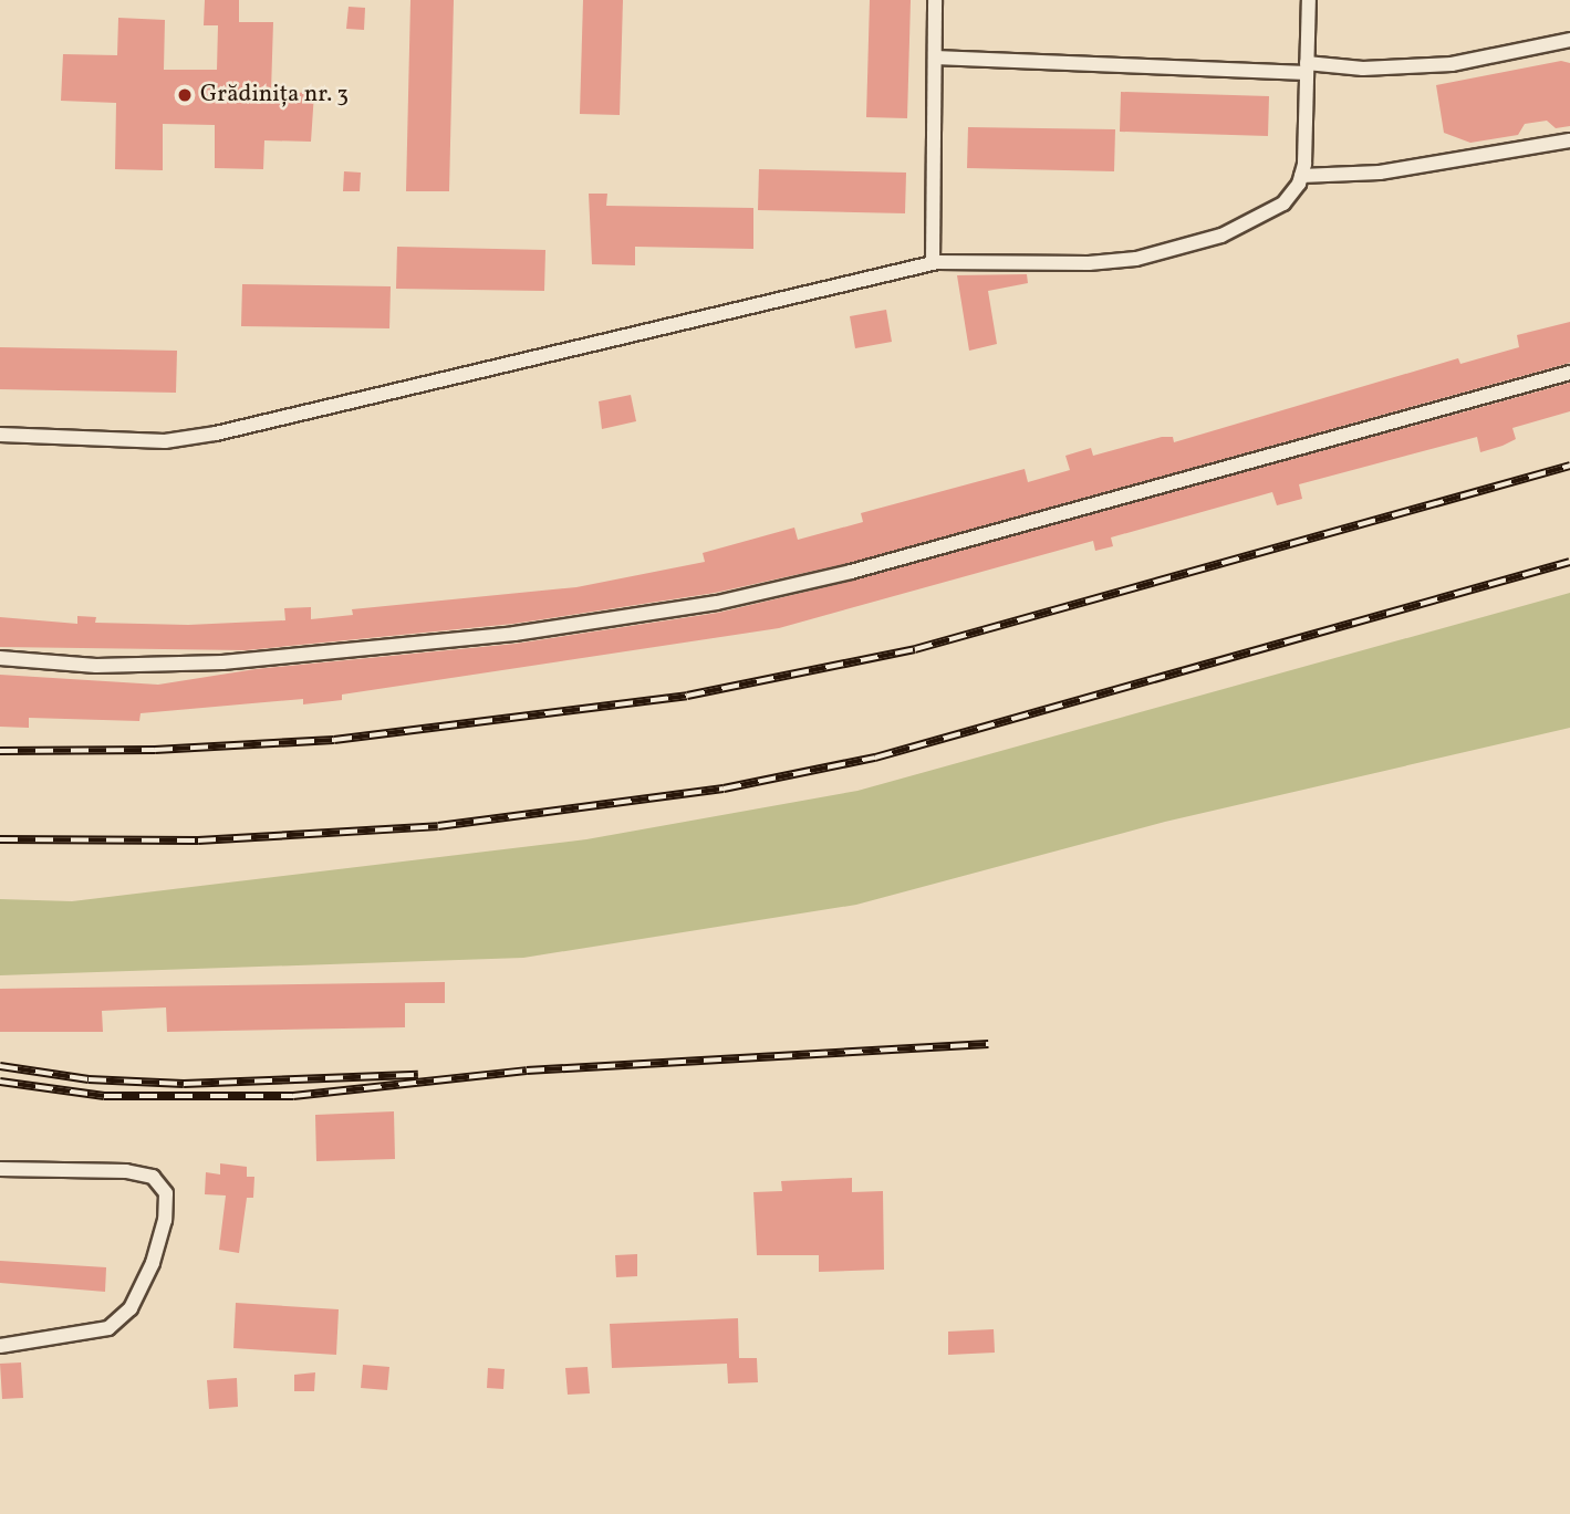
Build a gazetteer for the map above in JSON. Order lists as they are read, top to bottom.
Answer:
{
  "places": ["Grădinița nr. 3"]
}
